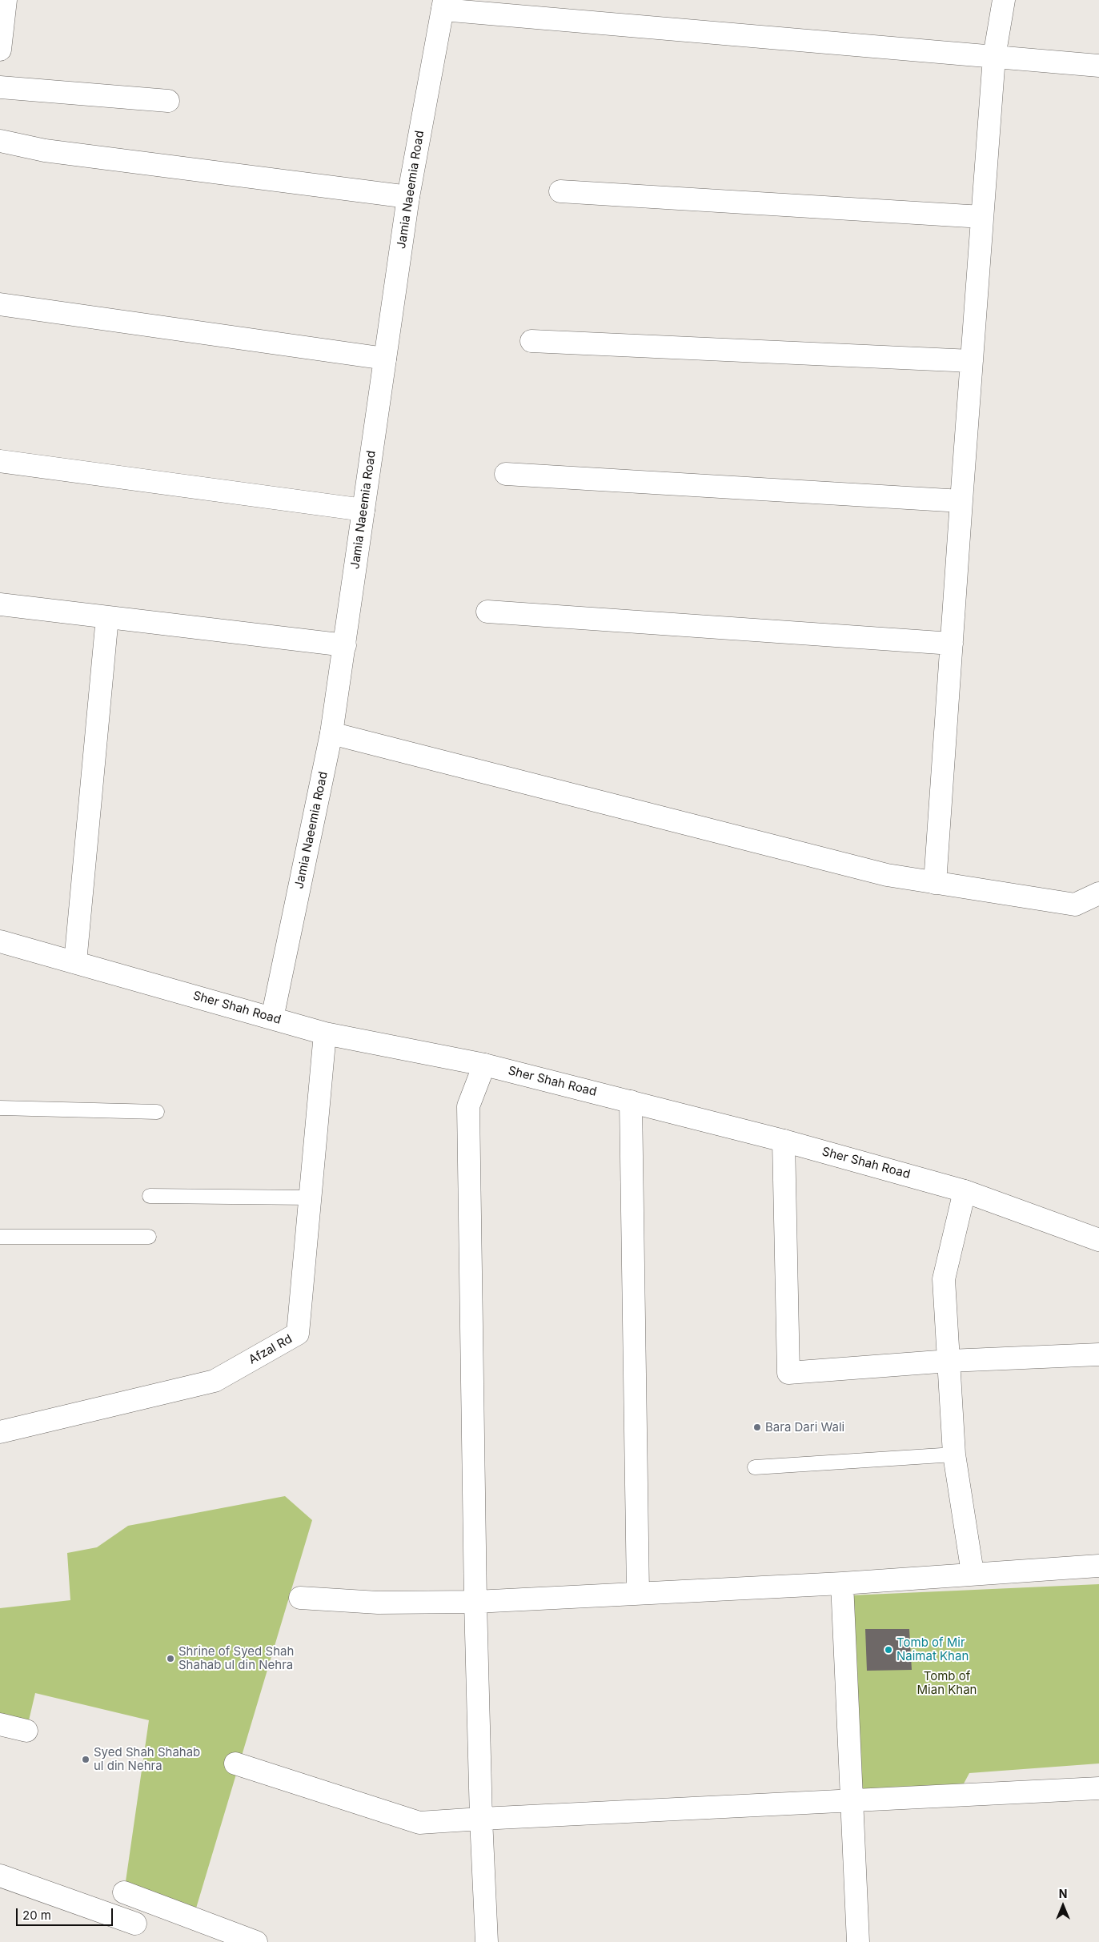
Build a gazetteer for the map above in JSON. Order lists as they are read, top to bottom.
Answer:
{
  "streets": {
    "street": ["Jamia Naeemia Road", "Sher Shah Road", "Afzal Rd"]
  },
  "crossings": [
    ["Jamia Naeemia Road", "Sher Shah Road"],
    ["Sher Shah Road", "Afzal Rd"]
  ],
  "parks": ["Tomb of Mian Khan"],
  "places": [
    "Bara Dari Wali",
    "Tomb of Mir Naimat Khan",
    "Shrine of Syed Shah Shahab ul din Nehra",
    "Syed Shah Shahab ul din Nehra"
  ],
  "scale_bar": "20 m",
  "north": "top"
}
